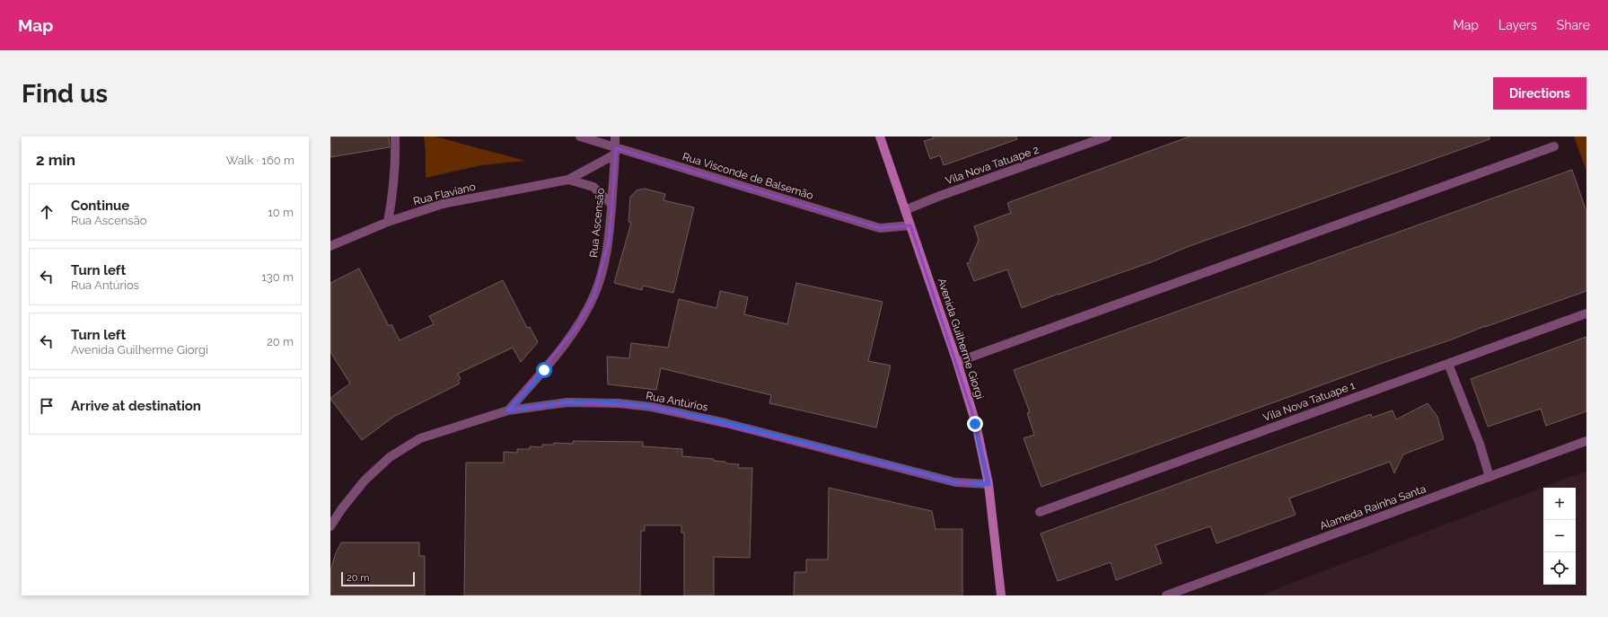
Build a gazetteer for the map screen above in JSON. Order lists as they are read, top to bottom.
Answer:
{
  "streets": {
    "street": [
      "Vila Nova Tatuape 2",
      "Rua Visconde de Balsemão",
      "Rua Flaviano",
      "Rua Ascensão",
      "Avenida Guilherme Giorgi",
      "Rua Antúrios",
      "Vila Nova Tatuape 1",
      "Alameda Rainha Santa"
    ]
  },
  "crossings": [
    ["Vila Nova Tatuape 2", "Avenida Guilherme Giorgi"],
    ["Rua Visconde de Balsemão", "Rua Flaviano"],
    ["Rua Visconde de Balsemão", "Rua Ascensão"],
    ["Rua Visconde de Balsemão", "Avenida Guilherme Giorgi"],
    ["Rua Flaviano", "Rua Ascensão"],
    ["Rua Ascensão", "Rua Antúrios"],
    ["Avenida Guilherme Giorgi", "Rua Antúrios"]
  ],
  "scale_bar": "20 m",
  "page": {
    "header": "Map",
    "nav": ["Map", "Layers", "Share"],
    "buttons": "Directions",
    "title": "Find us",
    "heading": ["2 min", "Walk · 160 m"],
    "list": [
      ["Continue", "Rua Ascensão", "10 m"],
      ["Turn left", "Rua Antúrios", "130 m"],
      ["Turn left", "Avenida Guilherme Giorgi", "20 m"],
      "Arrive at destination"
    ],
    "map_buttons": ["+", "−"],
    "scale": "20 m"
  }
}
